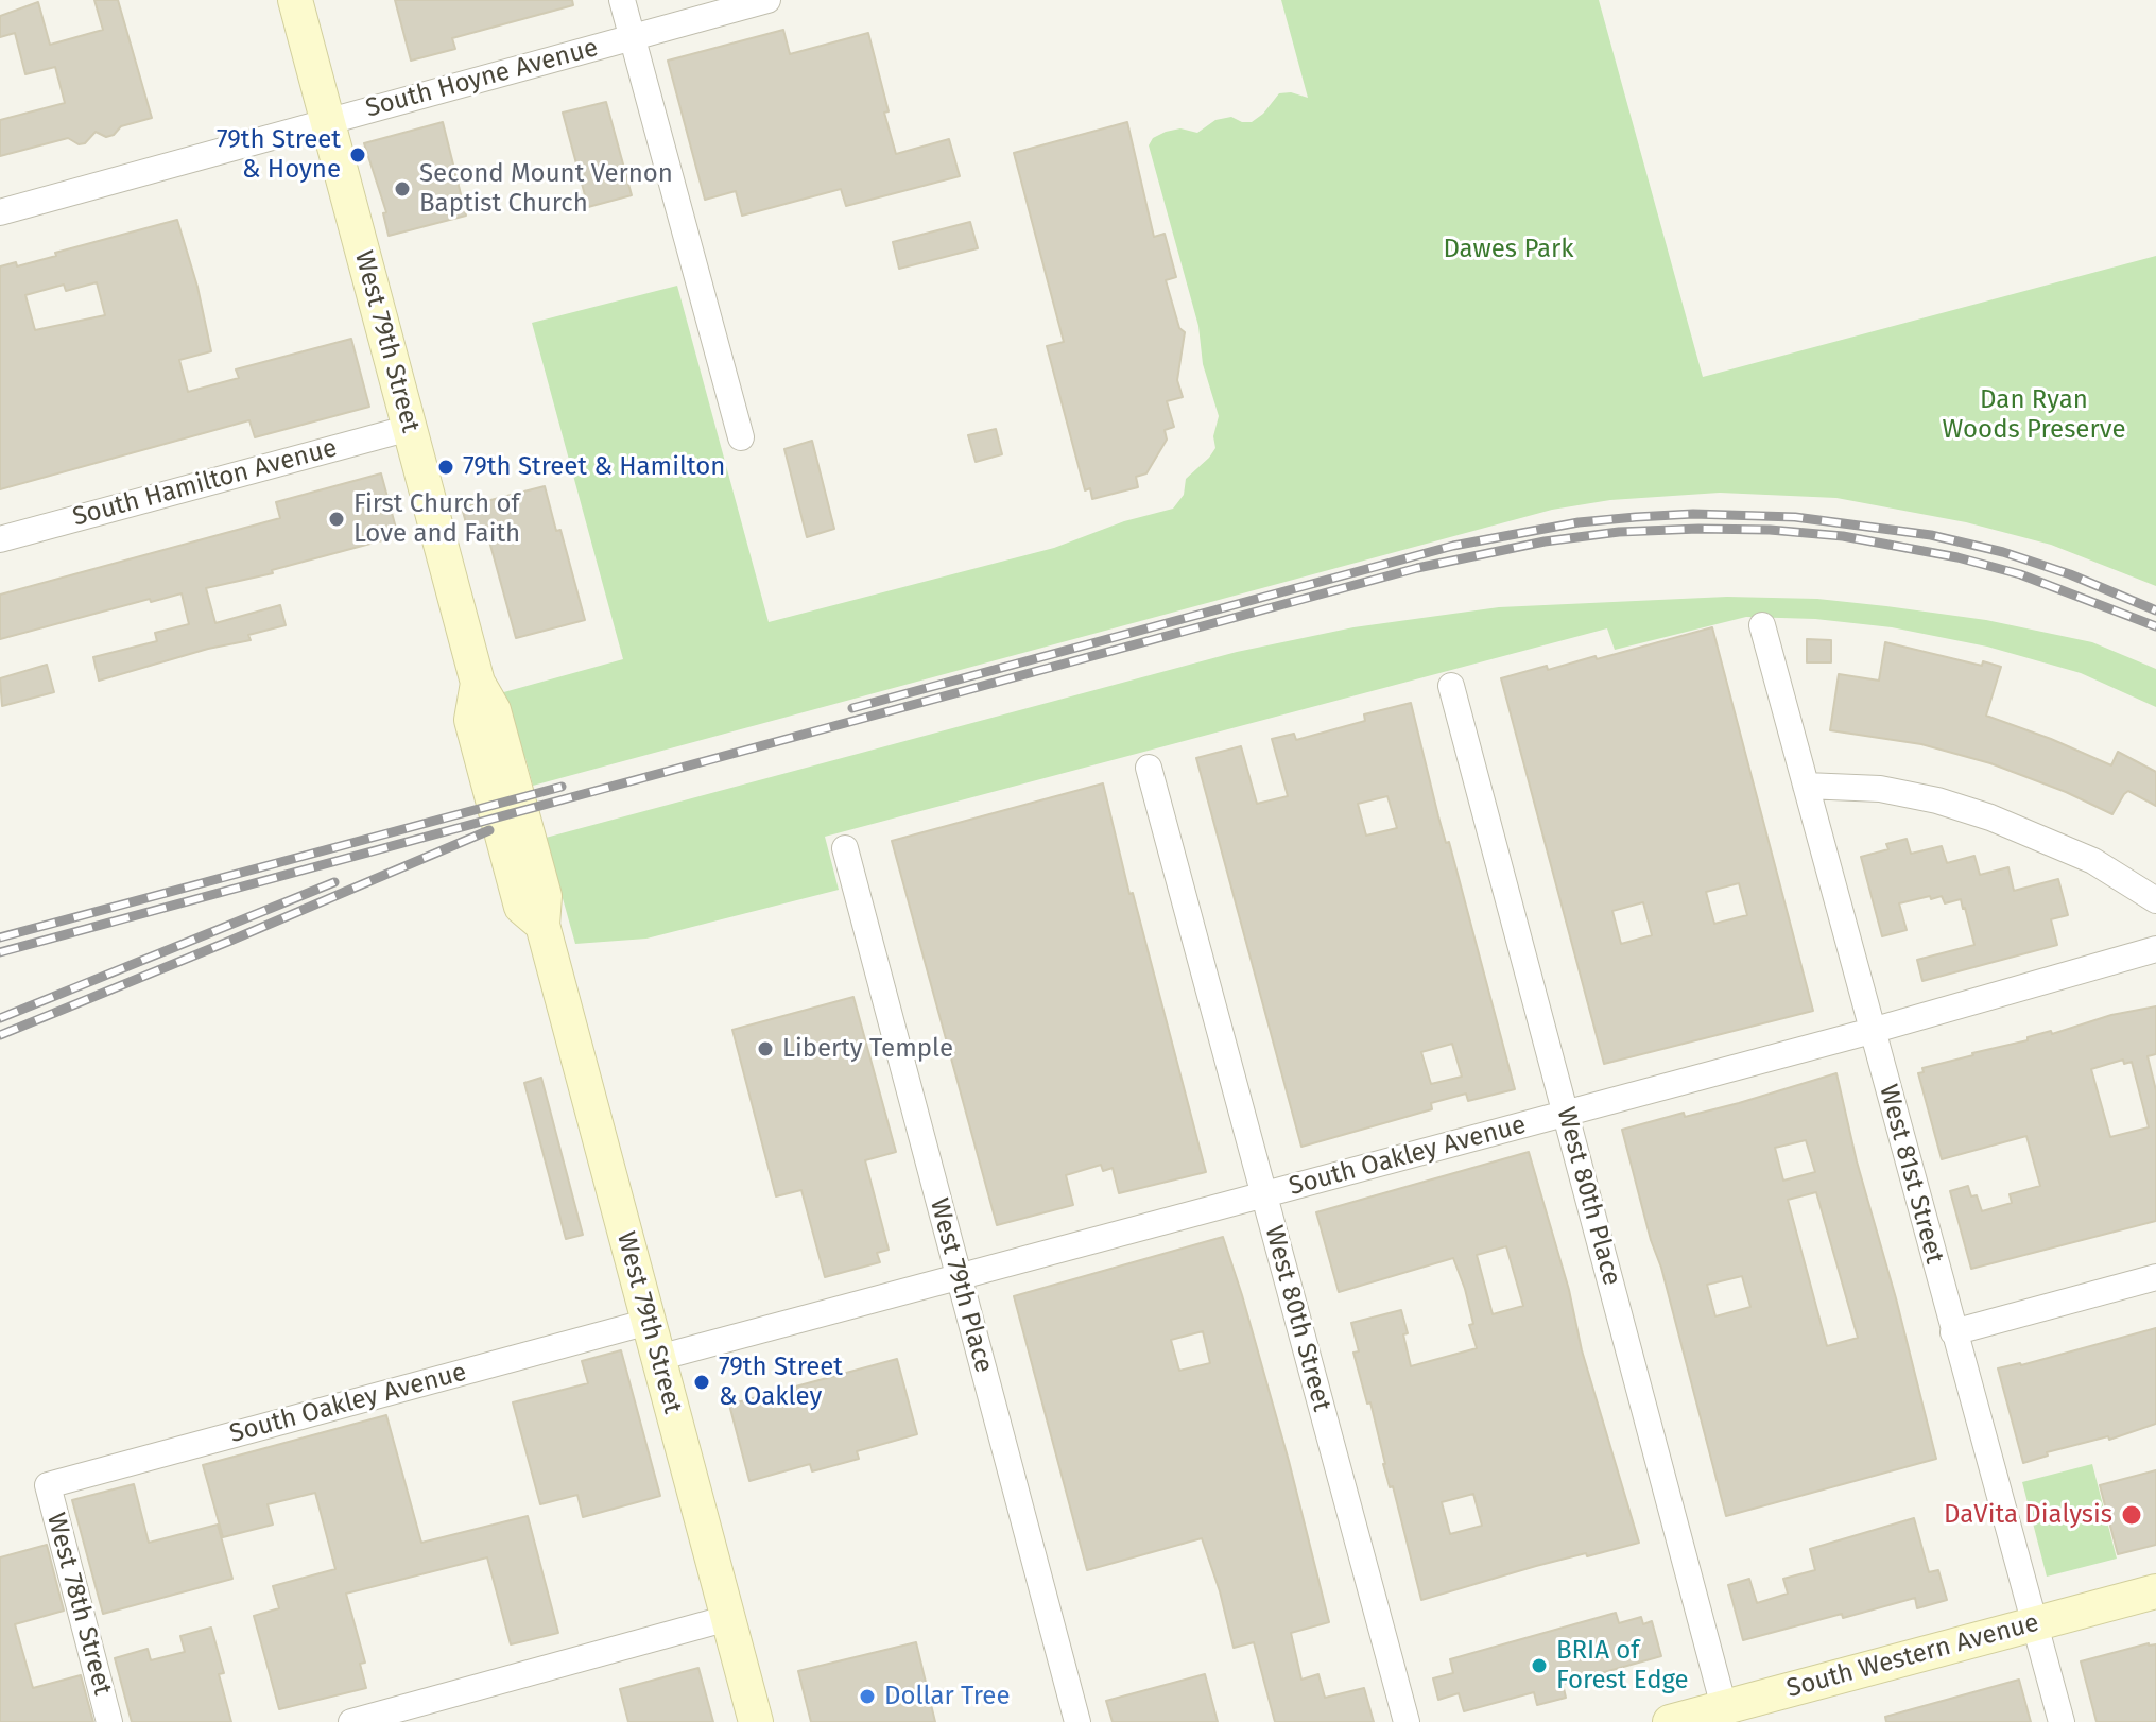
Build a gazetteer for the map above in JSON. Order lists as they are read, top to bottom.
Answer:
{
  "streets": {
    "main road": ["West 79th Street", "South Western Avenue"],
    "street": [
      "South Hoyne Avenue",
      "South Hamilton Avenue",
      "South Oakley Avenue",
      "West 81st Street",
      "West 80th Place",
      "West 79th Place",
      "West 80th Street",
      "West 78th Street"
    ]
  },
  "crossings": [
    ["South Hoyne Avenue", "West 79th Street"],
    ["West 79th Street", "South Hamilton Avenue"],
    ["West 79th Street", "South Oakley Avenue"],
    ["South Oakley Avenue", "West 81st Street"],
    ["South Oakley Avenue", "West 80th Place"],
    ["South Oakley Avenue", "West 79th Place"],
    ["South Oakley Avenue", "West 80th Street"],
    ["South Oakley Avenue", "West 78th Street"],
    ["West 81st Street", "South Western Avenue"],
    ["West 80th Place", "South Western Avenue"]
  ],
  "parks": ["Dawes Park", "Dan Ryan Woods Preserve"],
  "places": [
    "79th Street & Hoyne",
    "Second Mount Vernon Baptist Church",
    "79th Street & Hamilton",
    "First Church of Love and Faith",
    "Liberty Temple",
    "79th Street & Oakley",
    "DaVita Dialysis",
    "BRIA of Forest Edge",
    "Dollar Tree"
  ]
}
